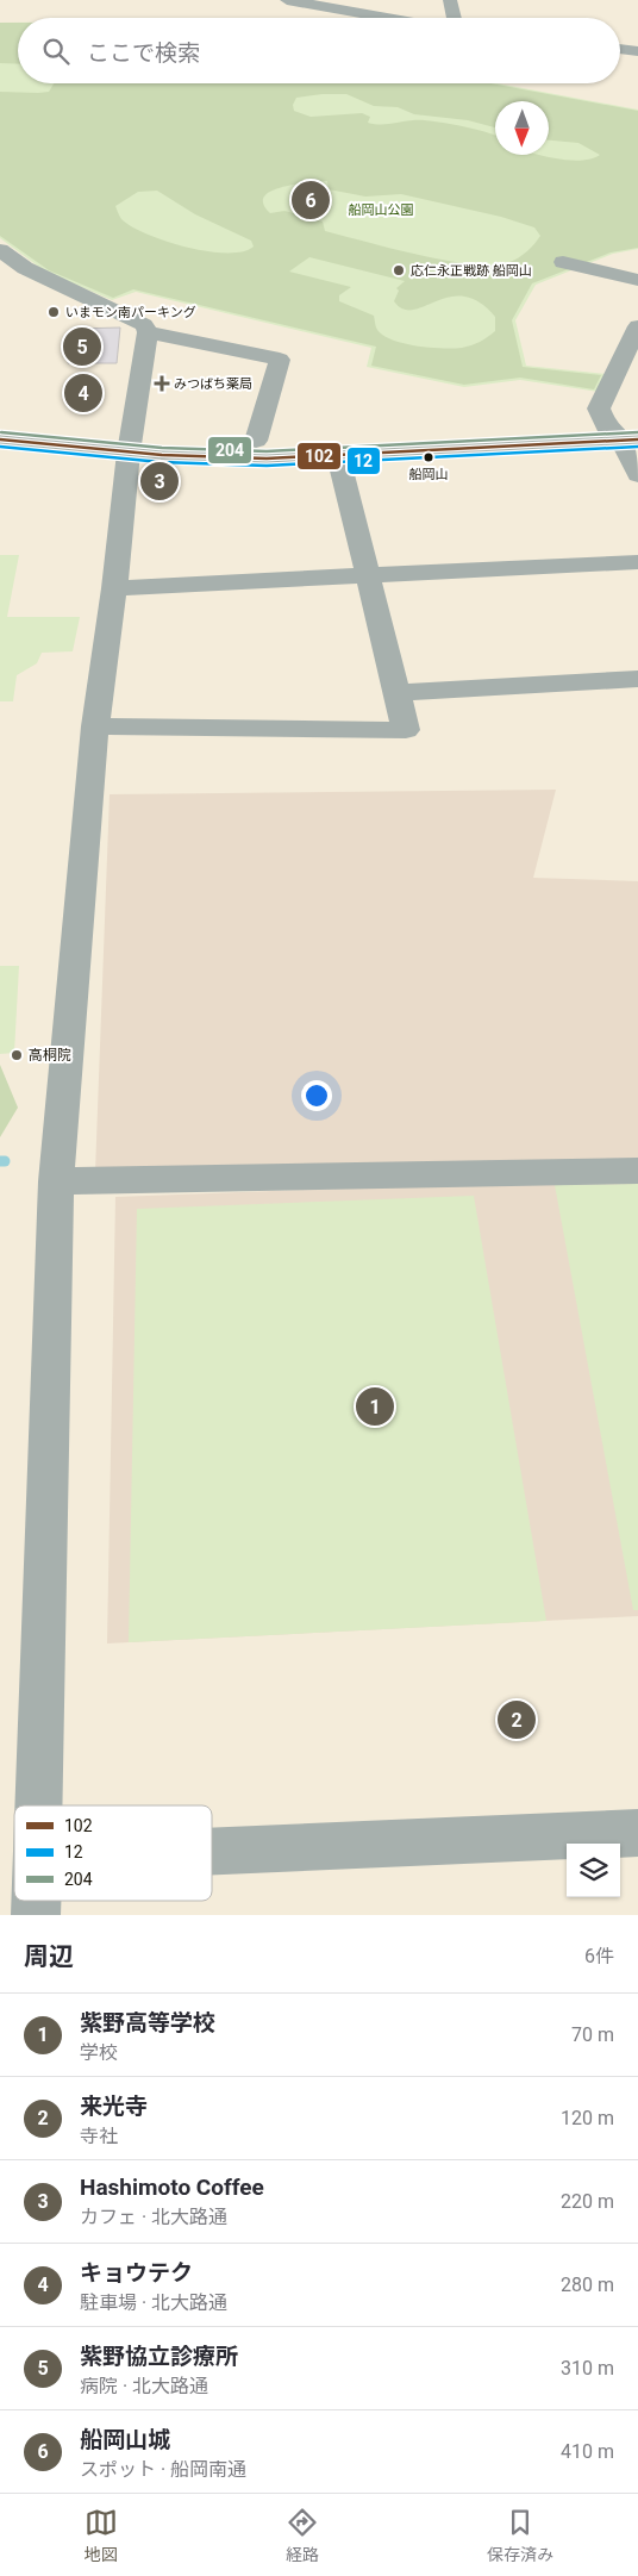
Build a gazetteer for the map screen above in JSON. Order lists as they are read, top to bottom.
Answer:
{
  "parks": ["船岡山公園"],
  "places": {
    "other": [
      "応仁永正戦跡 船岡山",
      "いまモン南パーキング",
      "船岡山",
      "高桐院"
    ],
    "health": ["みつばち薬局"]
  },
  "lines": ["transit line 204", "transit line 102", "transit line 12"],
  "legend": ["102", "12", "204"],
  "north": "bottom",
  "page": {
    "search": "ここで検索",
    "pins": [
      "6",
      "5",
      "4",
      "3",
      "1",
      "2"
    ],
    "heading": ["周辺", "6件"],
    "list": [
      {
        "mark": "1",
        "name": "紫野高等学校",
        "note": "学校",
        "value": "70 m"
      },
      {
        "mark": "2",
        "name": "来光寺",
        "note": "寺社",
        "value": "120 m"
      },
      {
        "mark": "3",
        "name": "Hashimoto Coffee",
        "note": "カフェ · 北大路通",
        "value": "220 m"
      },
      {
        "mark": "4",
        "name": "キョウテク",
        "note": "駐車場 · 北大路通",
        "value": "280 m"
      },
      {
        "mark": "5",
        "name": "紫野協立診療所",
        "note": "病院 · 北大路通",
        "value": "310 m"
      },
      {
        "mark": "6",
        "name": "船岡山城",
        "note": "スポット · 船岡南通",
        "value": "410 m"
      }
    ],
    "nav": ["地図", "経路", "保存済み"]
  }
}
